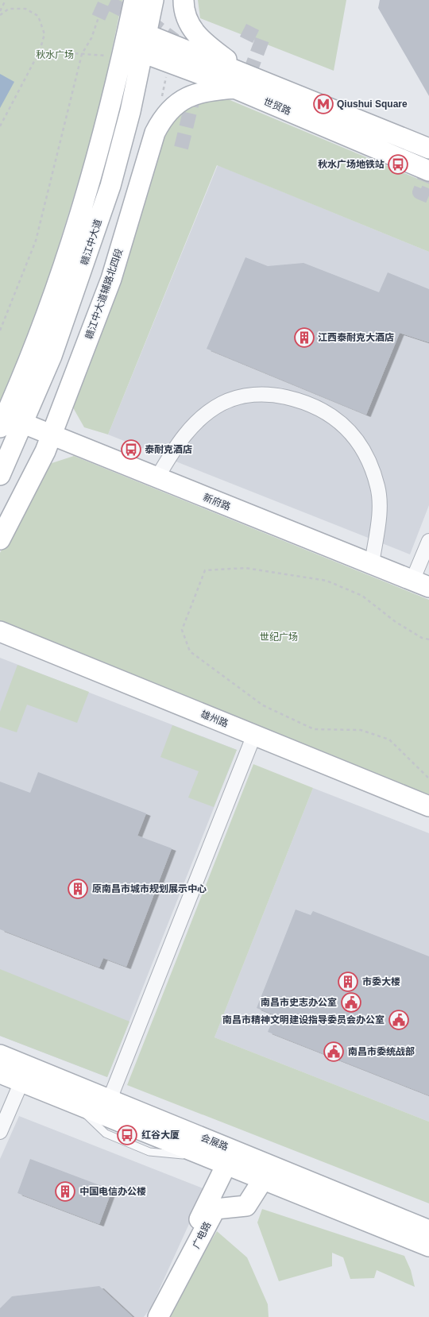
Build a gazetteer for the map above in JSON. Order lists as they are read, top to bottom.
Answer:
{
  "streets": {
    "main road": [
      "世贸路",
      "赣江中大道",
      "赣江中大道辅路北四段",
      "新府路",
      "雄州路",
      "会展路",
      "广电路"
    ]
  },
  "crossings": [
    ["世贸路", "赣江中大道"],
    ["世贸路", "赣江中大道辅路北四段"],
    ["赣江中大道", "新府路"],
    ["赣江中大道辅路北四段", "新府路"],
    ["会展路", "广电路"]
  ],
  "parks": ["秋水广场", "世纪广场"],
  "places": {
    "metro station": ["Qiushui Square"],
    "bus stop": ["秋水广场地铁站", "泰耐克酒店", "红谷大厦"],
    "building": [
      "江西泰耐克大酒店",
      "原南昌市城市规划展示中心",
      "市委大楼",
      "中国电信办公楼"
    ],
    "public building": ["南昌市史志办公室", "南昌市精神文明建设指导委员会办公室", "南昌市委统战部"]
  }
}
